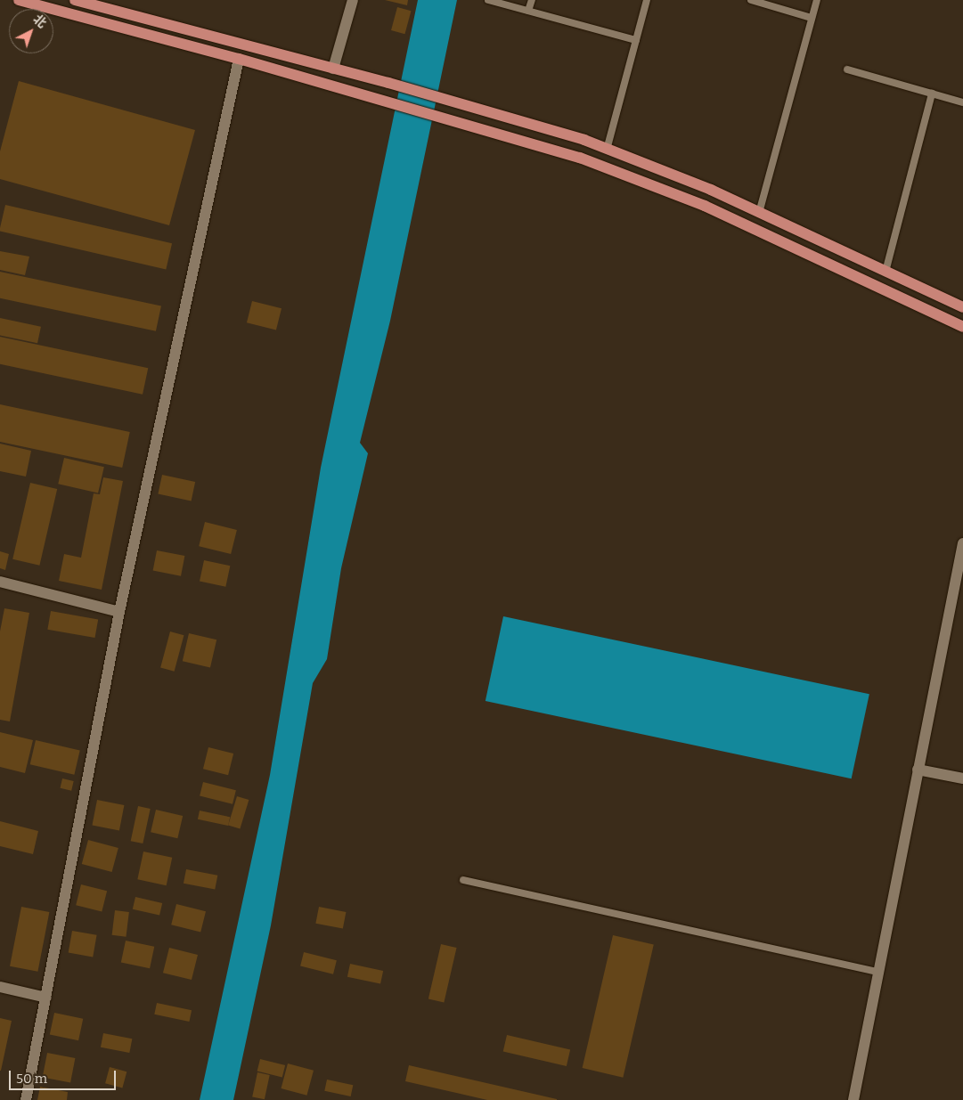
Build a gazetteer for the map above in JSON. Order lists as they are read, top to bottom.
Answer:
{
  "scale_bar": "50 m",
  "north": "top right"
}
